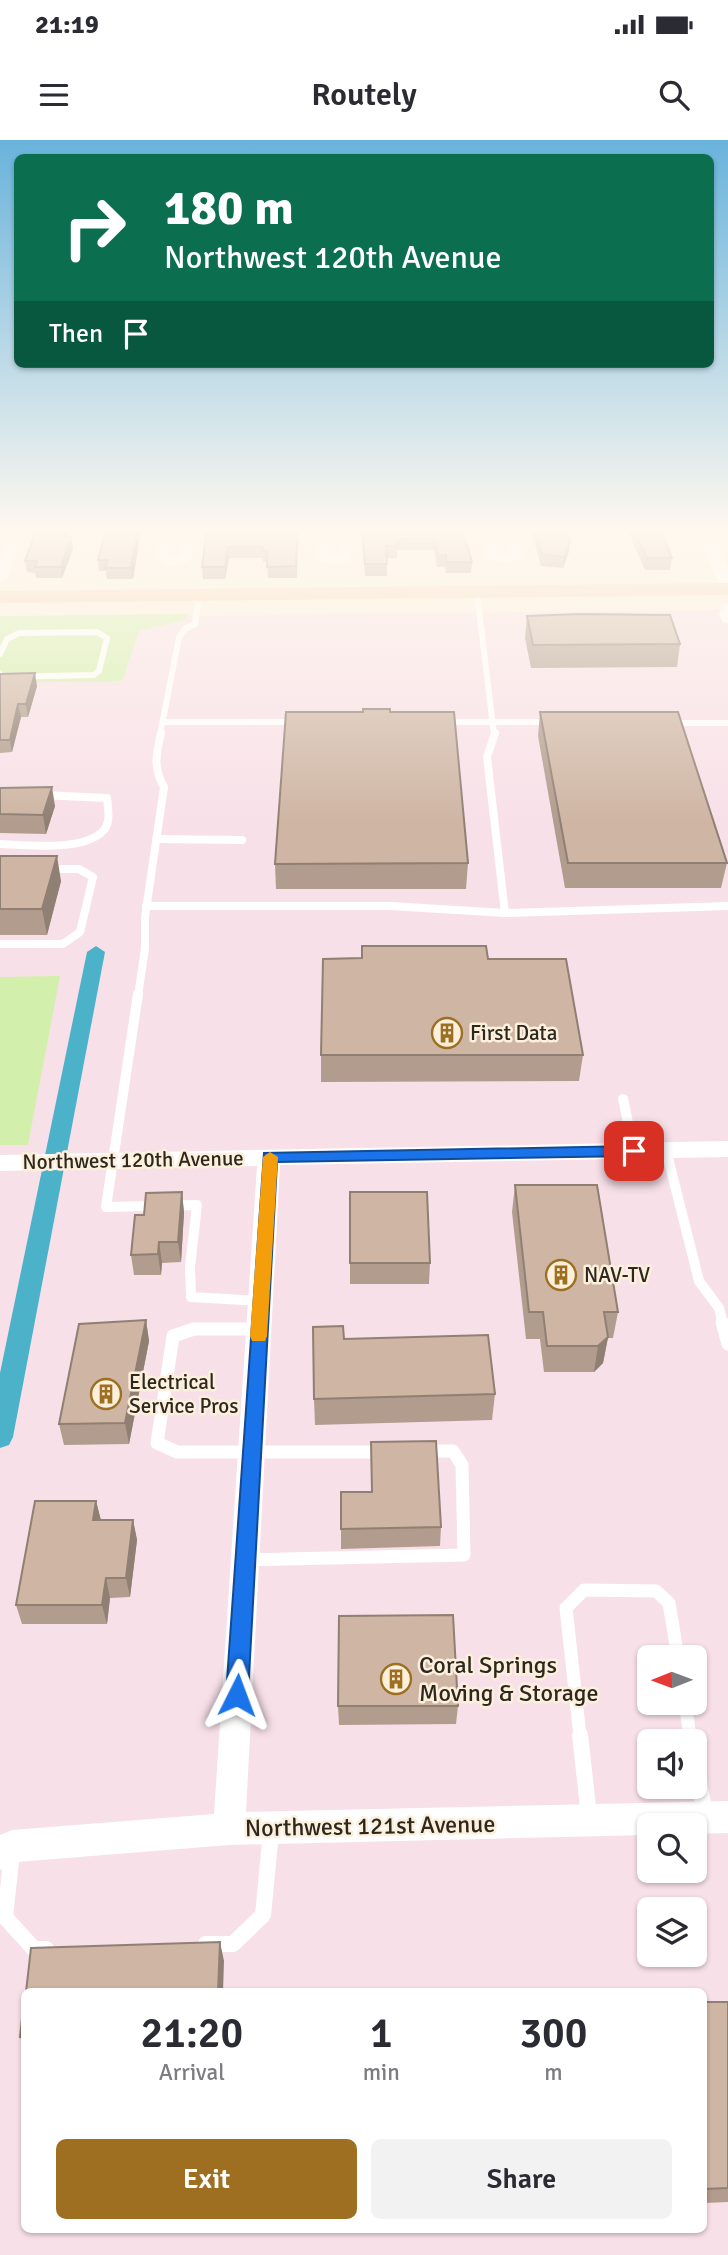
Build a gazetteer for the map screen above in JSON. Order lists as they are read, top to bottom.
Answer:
{
  "streets": {
    "street": ["Northwest 120th Avenue", "Northwest 121st Avenue"]
  },
  "places": {
    "building": [
      "First Data",
      "NAV-TV",
      "Electrical Service Pros",
      "Coral Springs Moving & Storage"
    ]
  },
  "north": "left",
  "page": {
    "status": "21:19",
    "header": "Routely",
    "turn": ["180 m", "Northwest 120th Avenue"],
    "then": "Then",
    "eta": [
      "21:20",
      "Arrival",
      "1",
      "min",
      "300",
      "m"
    ],
    "buttons": ["Exit", "Share"]
  }
}
